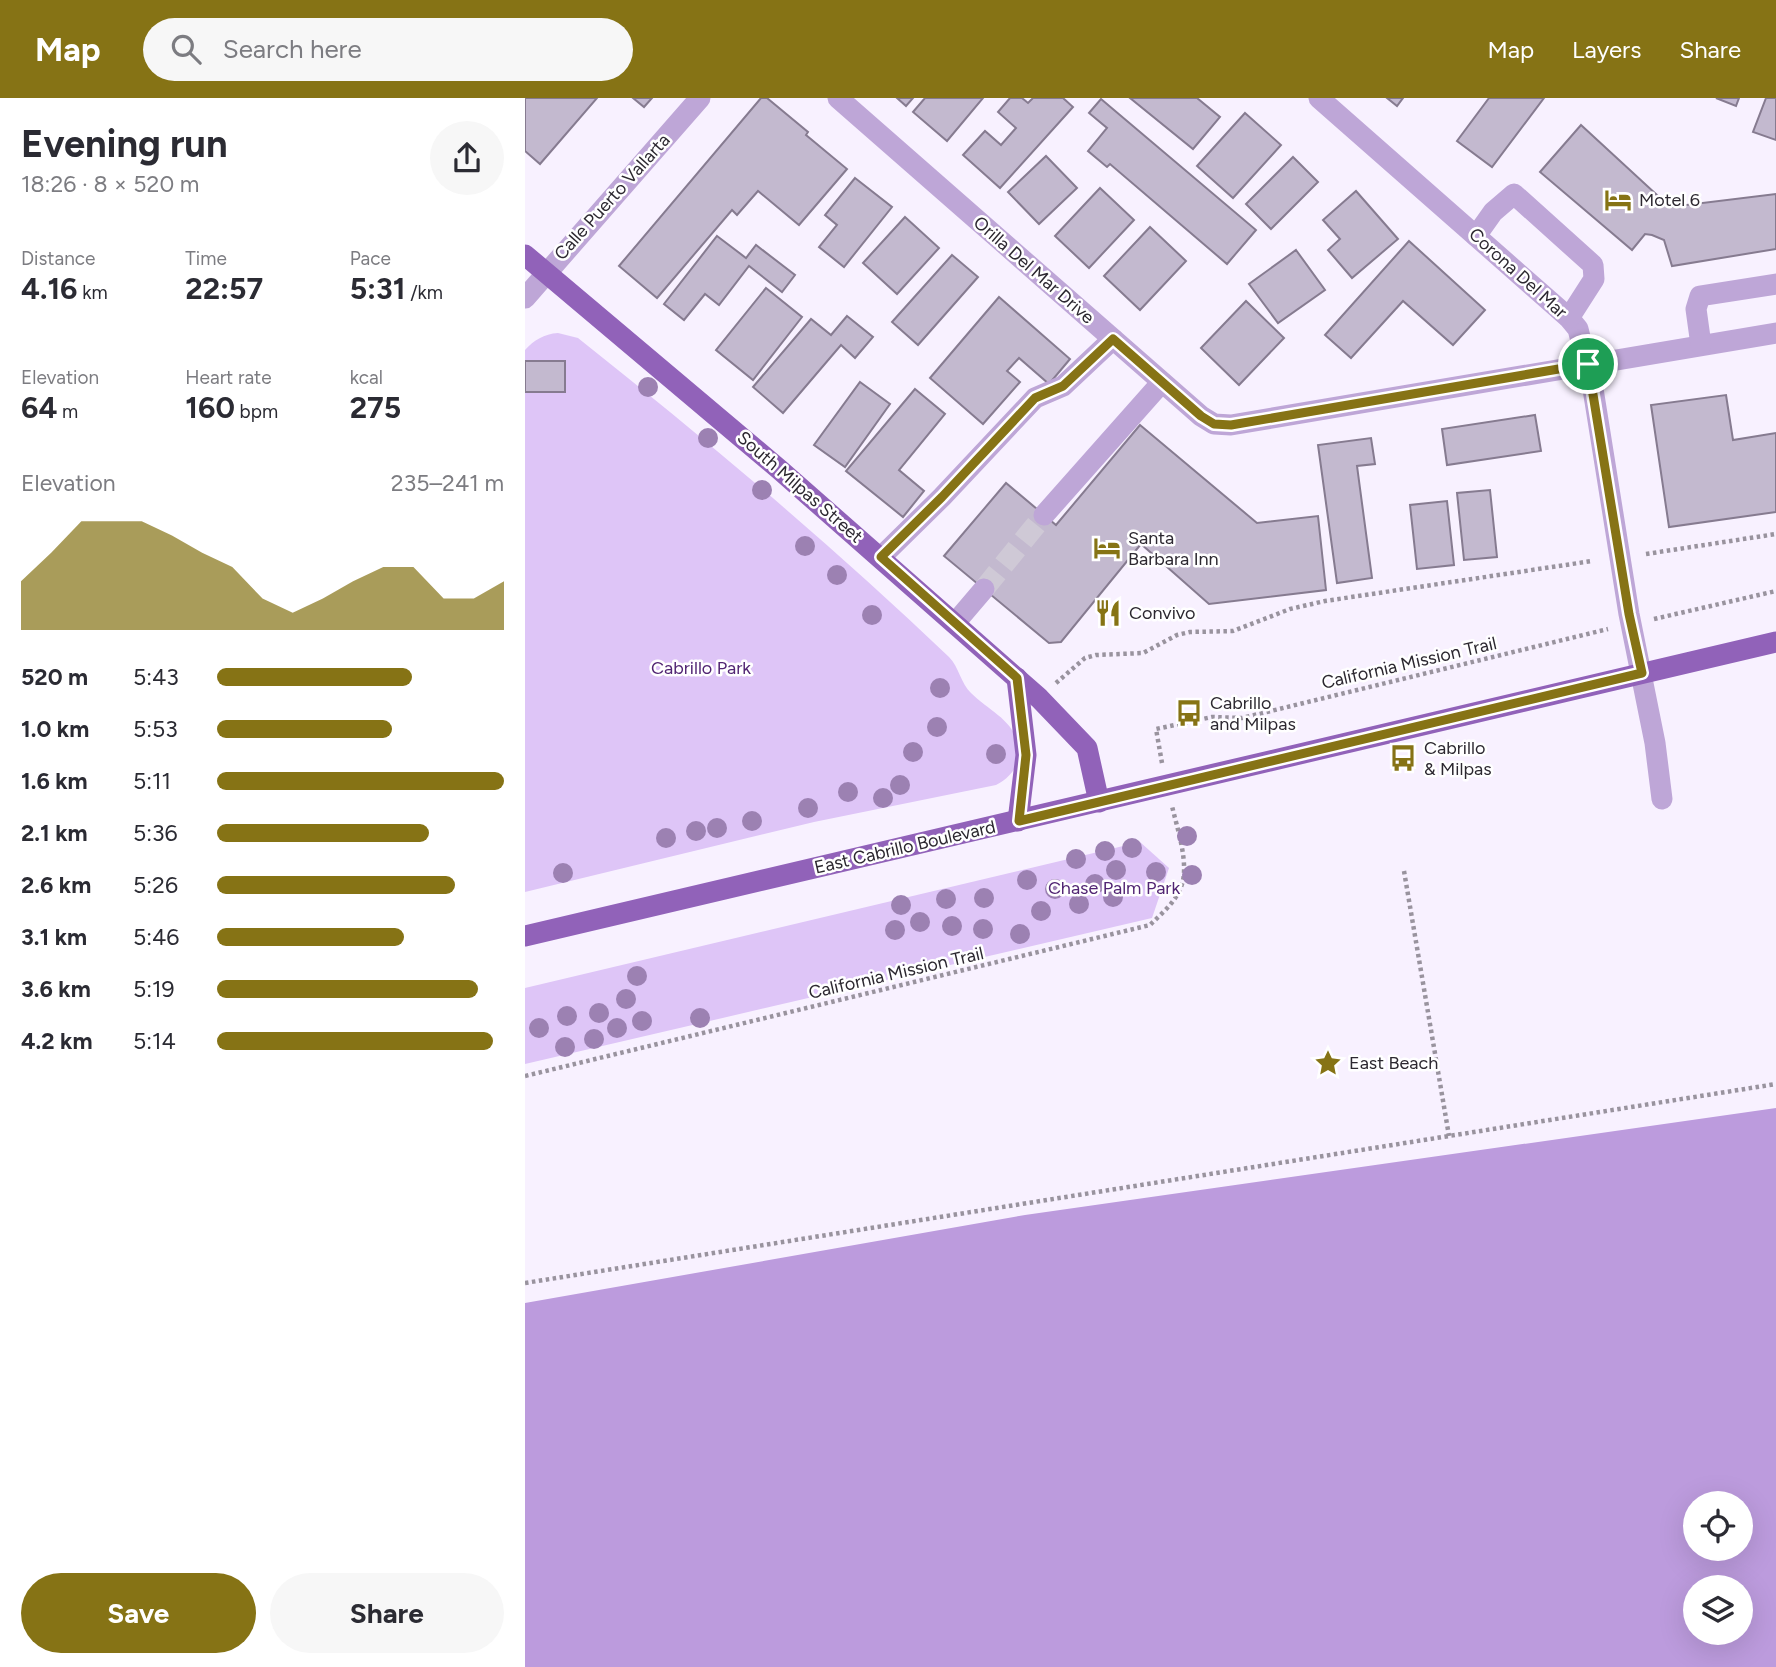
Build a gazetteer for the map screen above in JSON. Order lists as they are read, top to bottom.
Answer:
{
  "streets": {
    "main road": ["South Milpas Street", "East Cabrillo Boulevard"],
    "street": ["Calle Puerto Vallarta", "Orilla Del Mar Drive", "Corona Del Mar"],
    "path": ["California Mission Trail"]
  },
  "crossings": [
    ["Calle Puerto Vallarta", "South Milpas Street"],
    ["Orilla Del Mar Drive", "Corona Del Mar"],
    ["Corona Del Mar", "East Cabrillo Boulevard"],
    ["South Milpas Street", "East Cabrillo Boulevard"]
  ],
  "parks": ["Cabrillo Park", "Chase Palm Park"],
  "places": {
    "hotel": ["Motel 6", "Santa Barbara Inn"],
    "restaurant": ["Convivo"],
    "bus stop": ["Cabrillo and Milpas", "Cabrillo & Milpas"],
    "place": ["East Beach"]
  },
  "page": {
    "header": "Map",
    "search": "Search here",
    "nav": ["Map", "Layers", "Share"],
    "heading": ["Evening run", "18:26 · 8 × 520 m"],
    "stats": [
      ["Distance", "4.16 km"],
      ["Time", "22:57"],
      ["Pace", "5:31 /km"],
      ["Elevation", "64 m"],
      ["Heart rate", "160 bpm"],
      ["kcal", "275"]
    ],
    "chart": ["Elevation", "235–241 m"],
    "list": [
      {
        "name": "520 m",
        "note": "5:43"
      },
      {
        "name": "1.0 km",
        "note": "5:53"
      },
      {
        "name": "1.6 km",
        "note": "5:11"
      },
      {
        "name": "2.1 km",
        "note": "5:36"
      },
      {
        "name": "2.6 km",
        "note": "5:26"
      },
      {
        "name": "3.1 km",
        "note": "5:46"
      },
      {
        "name": "3.6 km",
        "note": "5:19"
      },
      {
        "name": "4.2 km",
        "note": "5:14"
      }
    ],
    "buttons": ["Save", "Share"]
  }
}
